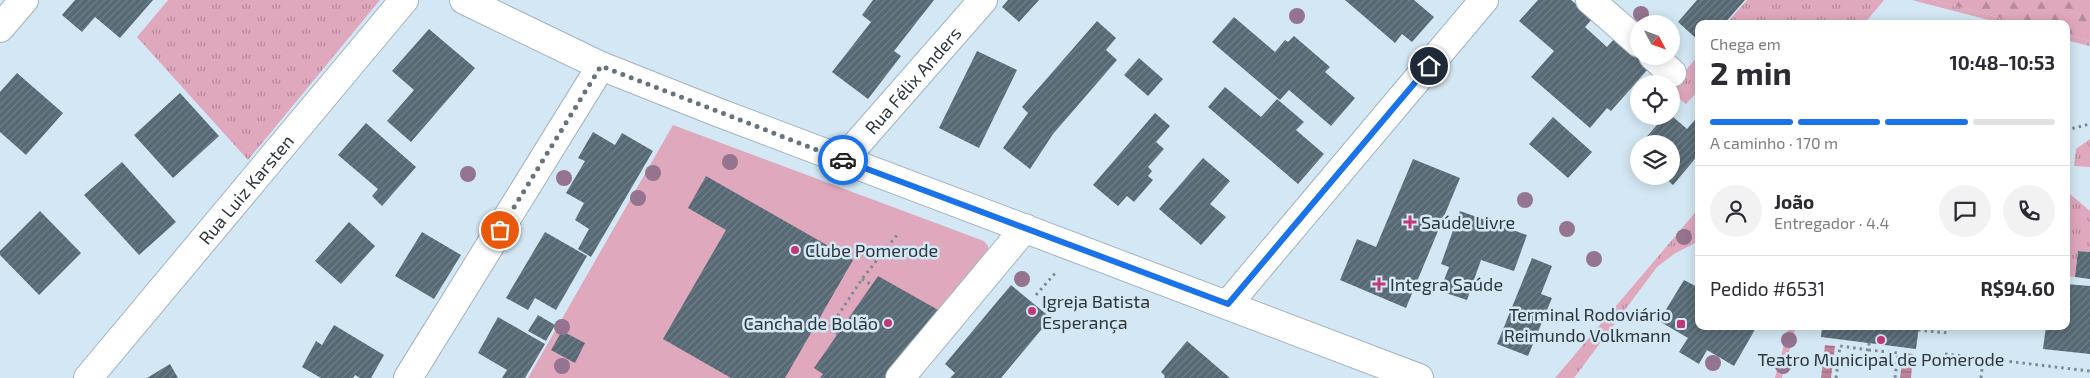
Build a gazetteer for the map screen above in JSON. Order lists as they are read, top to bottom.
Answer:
{
  "streets": {
    "street": ["Rua Félix Anders", "Rua Luiz Karsten"]
  },
  "places": {
    "health": ["Saúde Livre", "Integra Saúde"],
    "other": [
      "Clube Pomerode",
      "Igreja Batista Esperança",
      "Cancha de Bolão",
      "Teatro Municipal de Pomerode"
    ],
    "transit": ["Terminal Rodoviário Reimundo Volkmann"]
  },
  "north": "bottom right",
  "page": {
    "heading": ["2 min", "Chega em", "10:48–10:53"],
    "panel": [
      "João",
      "Entregador · 4.4",
      "Pedido #6531",
      "R$94.60"
    ],
    "bar": "A caminho · 170 m"
  }
}
